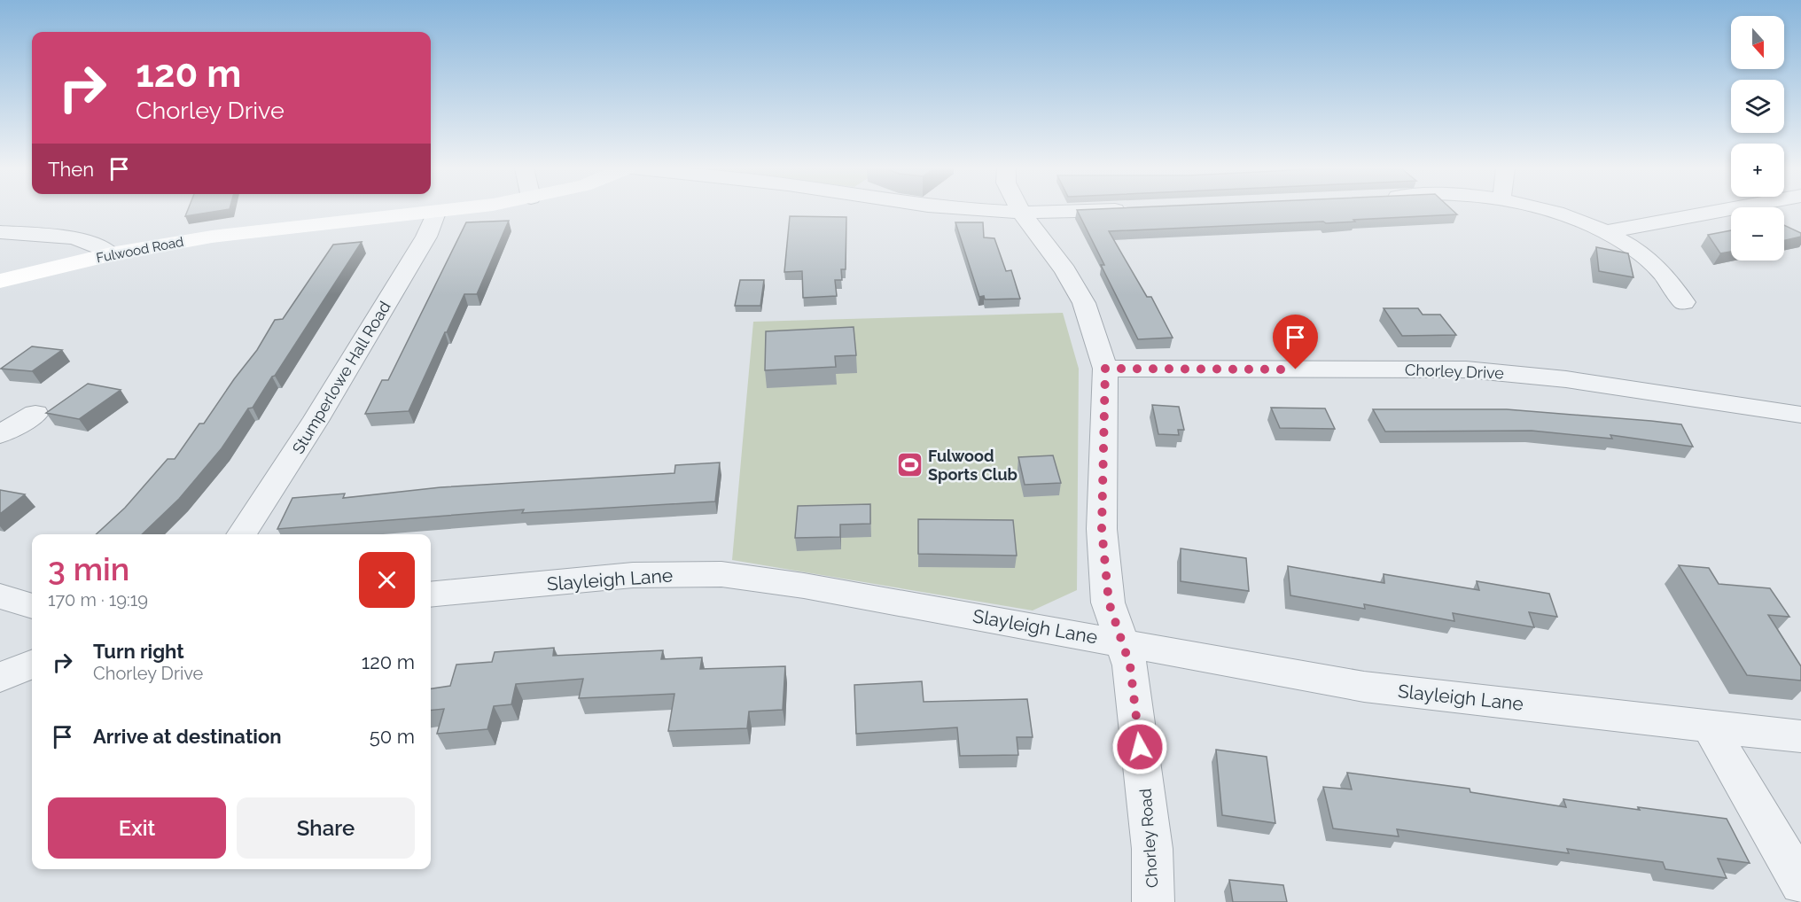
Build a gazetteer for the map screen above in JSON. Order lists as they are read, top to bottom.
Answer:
{
  "streets": {
    "street": [
      "Fulwood Road",
      "Chorley Drive",
      "Stumperlowe Hall Road",
      "Slayleigh Lane",
      "Chorley Road"
    ]
  },
  "crossings": [
    ["Fulwood Road", "Stumperlowe Hall Road"],
    ["Chorley Drive", "Chorley Road"],
    ["Slayleigh Lane", "Chorley Road"]
  ],
  "places": {
    "sports": ["Fulwood Sports Club"]
  },
  "north": "bottom",
  "page": {
    "map_buttons": ["+", "−"],
    "turn": ["120 m", "Chorley Drive"],
    "then": "Then",
    "heading": ["3 min", "170 m · 19:19"],
    "list": [
      {
        "name": "Turn right",
        "note": "Chorley Drive",
        "value": "120 m"
      },
      {
        "name": "Arrive at destination",
        "value": "50 m"
      }
    ],
    "buttons": ["Exit", "Share"]
  }
}
